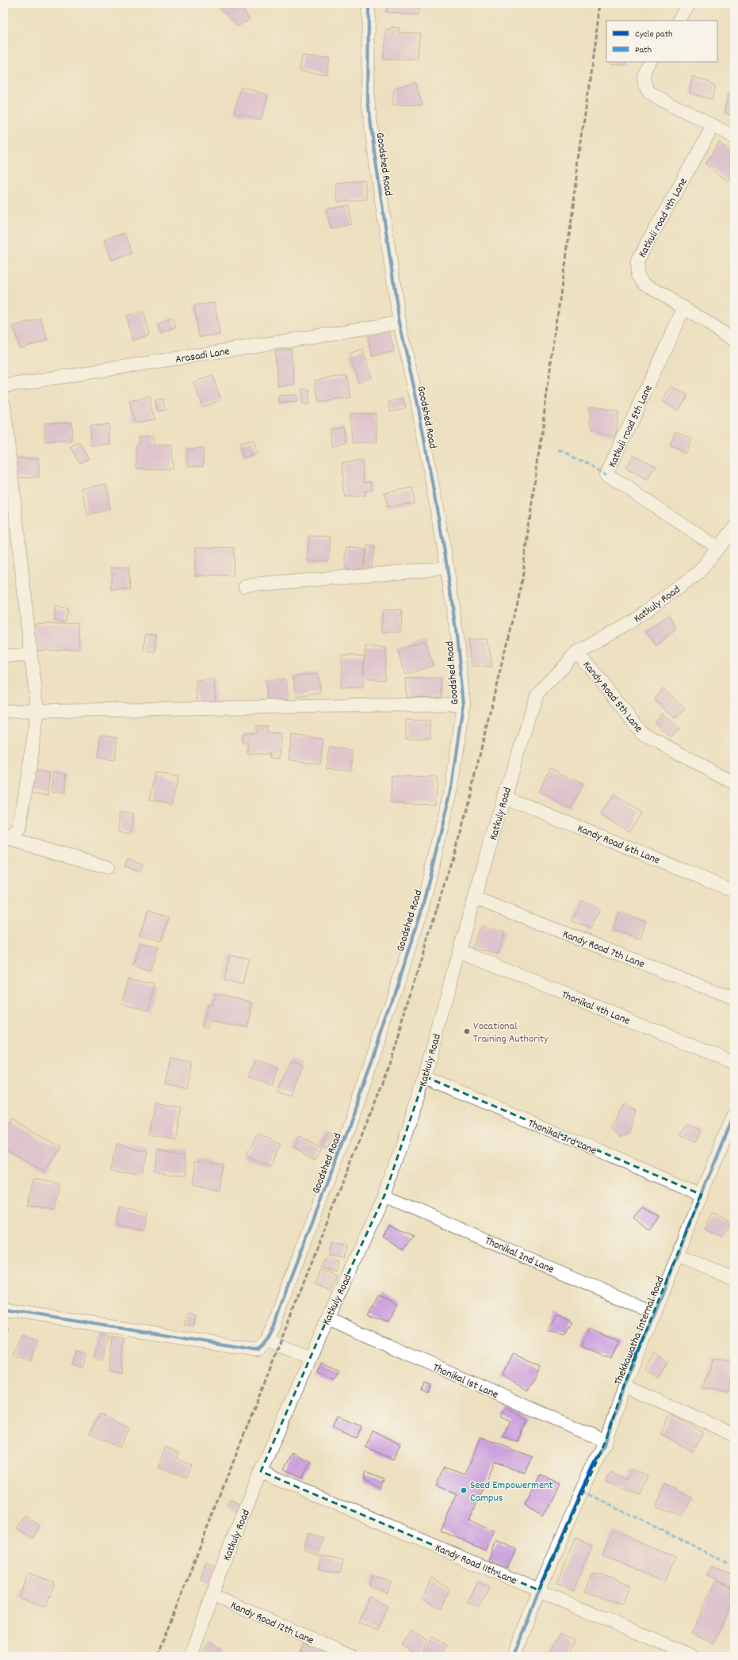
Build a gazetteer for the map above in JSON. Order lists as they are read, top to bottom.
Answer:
{
  "streets": {
    "street": [
      "Goodshed Road",
      "Katkuli road 4th Lane",
      "Arasadi Lane",
      "Katkuli road 5th Lane",
      "Katkuly Road",
      "Kandy Road 5th Lane",
      "Kandy Road 6th Lane",
      "Kandy Road 7th Lane",
      "Thonikal 4th Lane",
      "Thonikal 3rd Lane",
      "Thonikal 2nd Lane",
      "Thekkawatha Internal Road",
      "Thonikal 1st Lane",
      "Kandy Road 11th Lane",
      "Kandy Road 12th Lane"
    ]
  },
  "crossings": [
    ["Goodshed Road", "Arasadi Lane"],
    ["Katkuli road 4th Lane", "Katkuli road 5th Lane"],
    ["Katkuli road 5th Lane", "Katkuly Road"],
    ["Katkuly Road", "Kandy Road 5th Lane"],
    ["Katkuly Road", "Kandy Road 6th Lane"],
    ["Katkuly Road", "Kandy Road 7th Lane"],
    ["Katkuly Road", "Thonikal 4th Lane"],
    ["Katkuly Road", "Thonikal 3rd Lane"],
    ["Katkuly Road", "Thonikal 2nd Lane"],
    ["Katkuly Road", "Thonikal 1st Lane"],
    ["Katkuly Road", "Kandy Road 11th Lane"],
    ["Katkuly Road", "Kandy Road 12th Lane"],
    ["Thonikal 3rd Lane", "Thekkawatha Internal Road"],
    ["Thonikal 2nd Lane", "Thekkawatha Internal Road"],
    ["Thekkawatha Internal Road", "Thonikal 1st Lane"],
    ["Thekkawatha Internal Road", "Kandy Road 11th Lane"]
  ],
  "places": ["Vocational Training Authority", "Seed Empowerment Campus"],
  "legend": ["Cycle path", "Path"]
}
